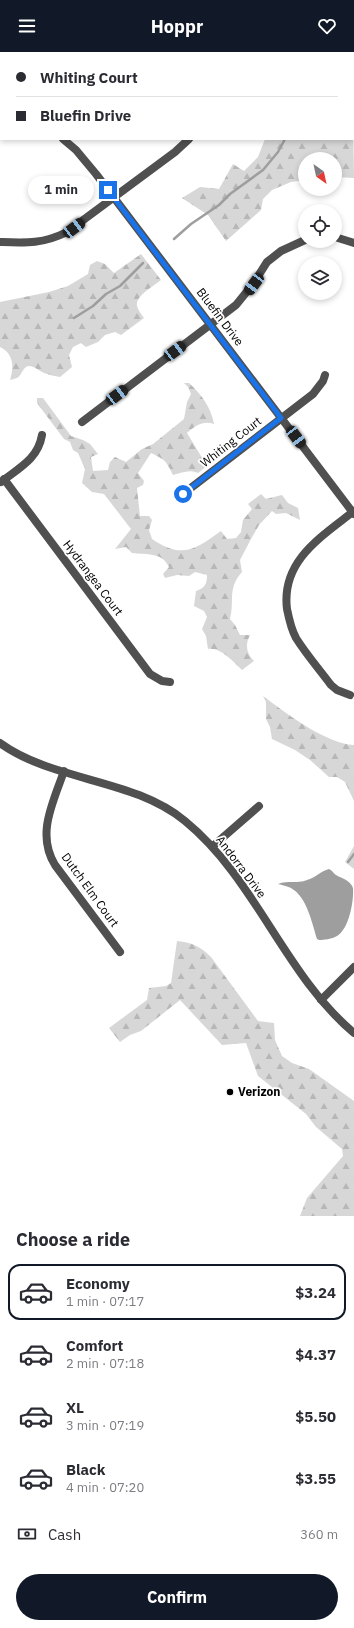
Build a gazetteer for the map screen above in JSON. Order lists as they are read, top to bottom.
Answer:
{
  "streets": {
    "street": [
      "Bluefin Drive",
      "Whiting Court",
      "Hydrangea Court",
      "Andorra Drive",
      "Dutch Elm Court"
    ]
  },
  "crossings": [
    ["Bluefin Drive", "Whiting Court"],
    ["Andorra Drive", "Dutch Elm Court"]
  ],
  "places": ["Verizon"],
  "north": "bottom right",
  "page": {
    "header": "Hoppr",
    "banner": ["Whiting Court", "Bluefin Drive"],
    "bubble": "1 min",
    "heading": "Choose a ride",
    "list": [
      {
        "name": "Economy",
        "note": "1 min · 07:17",
        "value": "$3.24"
      },
      {
        "name": "Comfort",
        "note": "2 min · 07:18",
        "value": "$4.37"
      },
      {
        "name": "XL",
        "note": "3 min · 07:19",
        "value": "$5.50"
      },
      {
        "name": "Black",
        "note": "4 min · 07:20",
        "value": "$3.55"
      }
    ],
    "pay": ["Cash", "360 m"],
    "buttons": "Confirm"
  }
}
